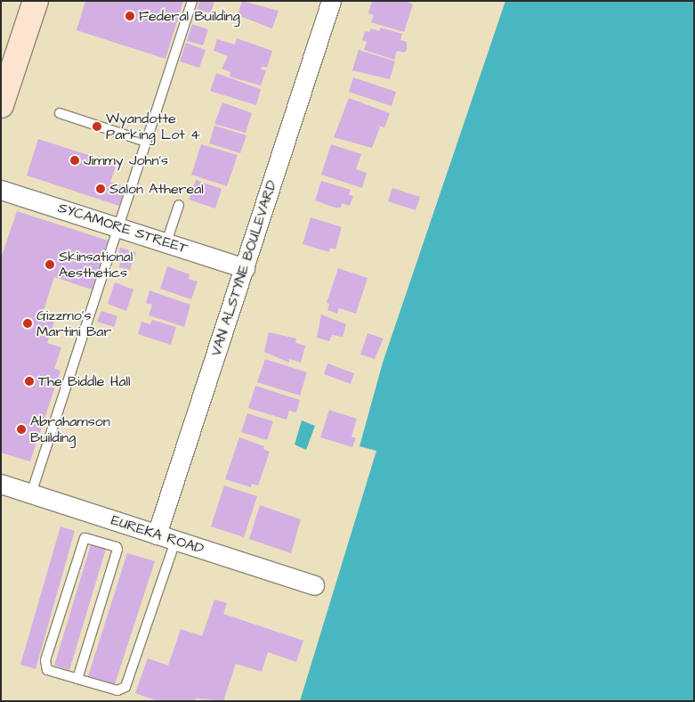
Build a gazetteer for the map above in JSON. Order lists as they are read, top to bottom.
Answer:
{
  "streets": {
    "street": ["SYCAMORE STREET", "VAN ALSTYNE BOULEVARD", "EUREKA ROAD"]
  },
  "crossings": [
    ["SYCAMORE STREET", "VAN ALSTYNE BOULEVARD"],
    ["VAN ALSTYNE BOULEVARD", "EUREKA ROAD"]
  ],
  "places": [
    "Federal Building",
    "Wyandotte Parking Lot 4",
    "Jimmy John's",
    "Salon Athereal",
    "Skinsational Aesthetics",
    "Gizzmo's Martini Bar",
    "The Biddle Hall",
    "Abrahamson Building"
  ]
}
